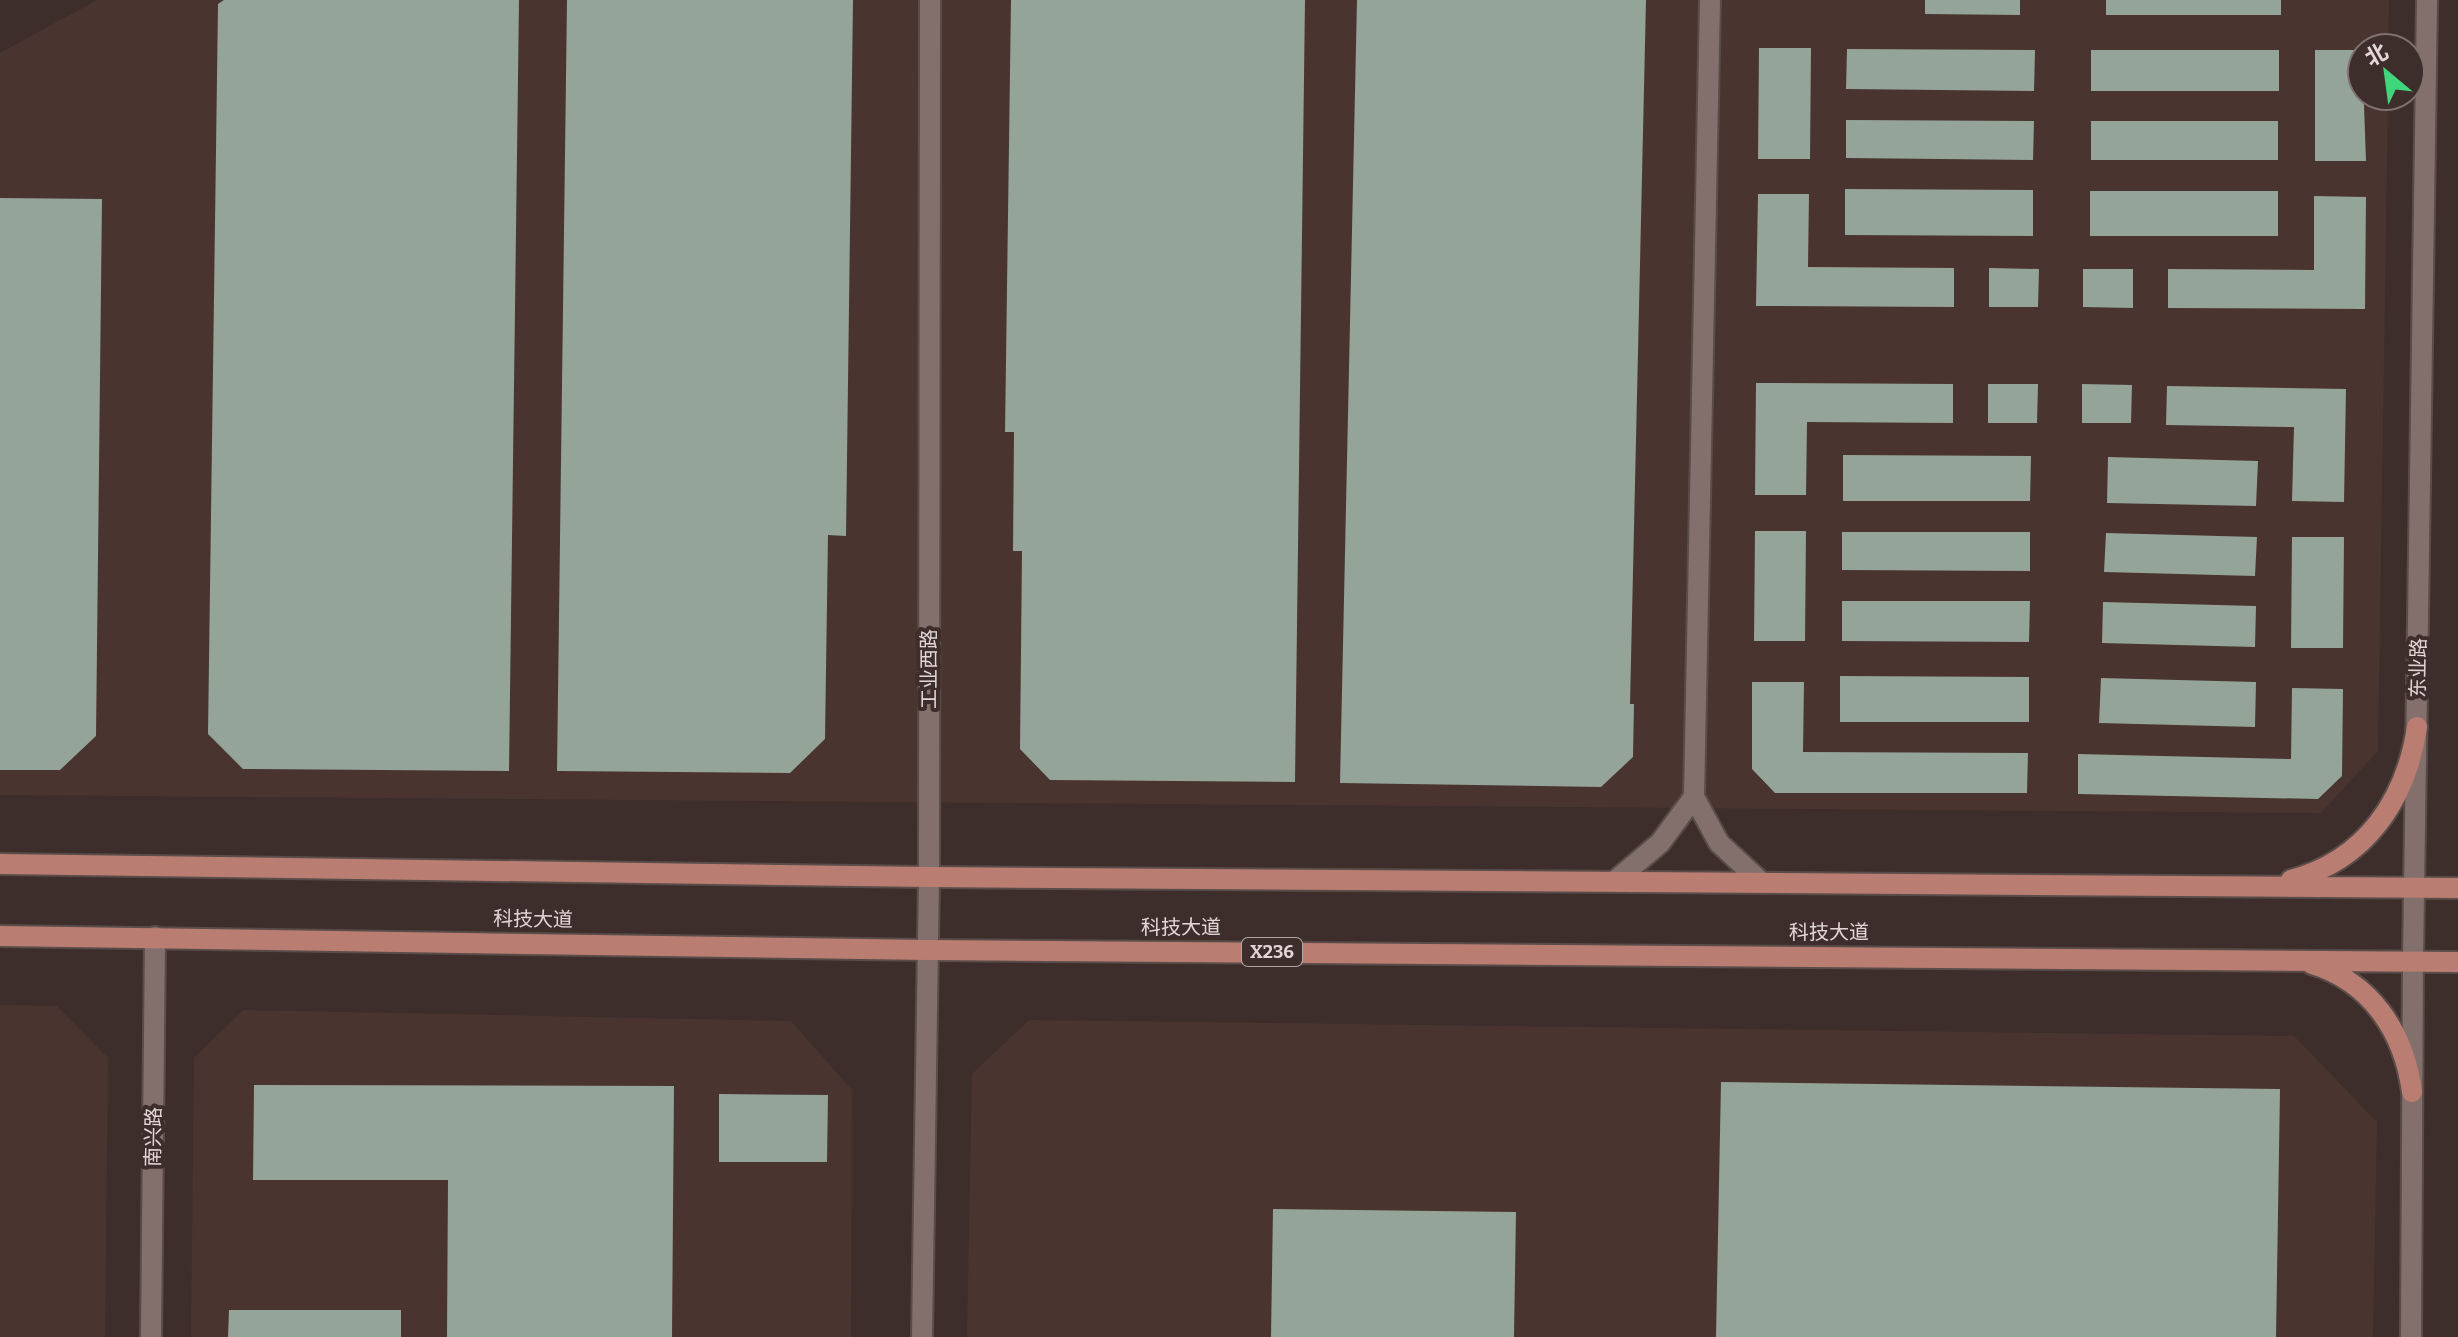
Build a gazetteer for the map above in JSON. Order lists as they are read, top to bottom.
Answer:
{
  "streets": {
    "main road": ["科技大道", "X236"],
    "street": ["东业路", "工业西路", "南兴路"]
  },
  "crossings": [
    ["东业路", "科技大道"],
    ["工业西路", "科技大道"],
    ["科技大道", "南兴路"]
  ],
  "north": "top left"
}
